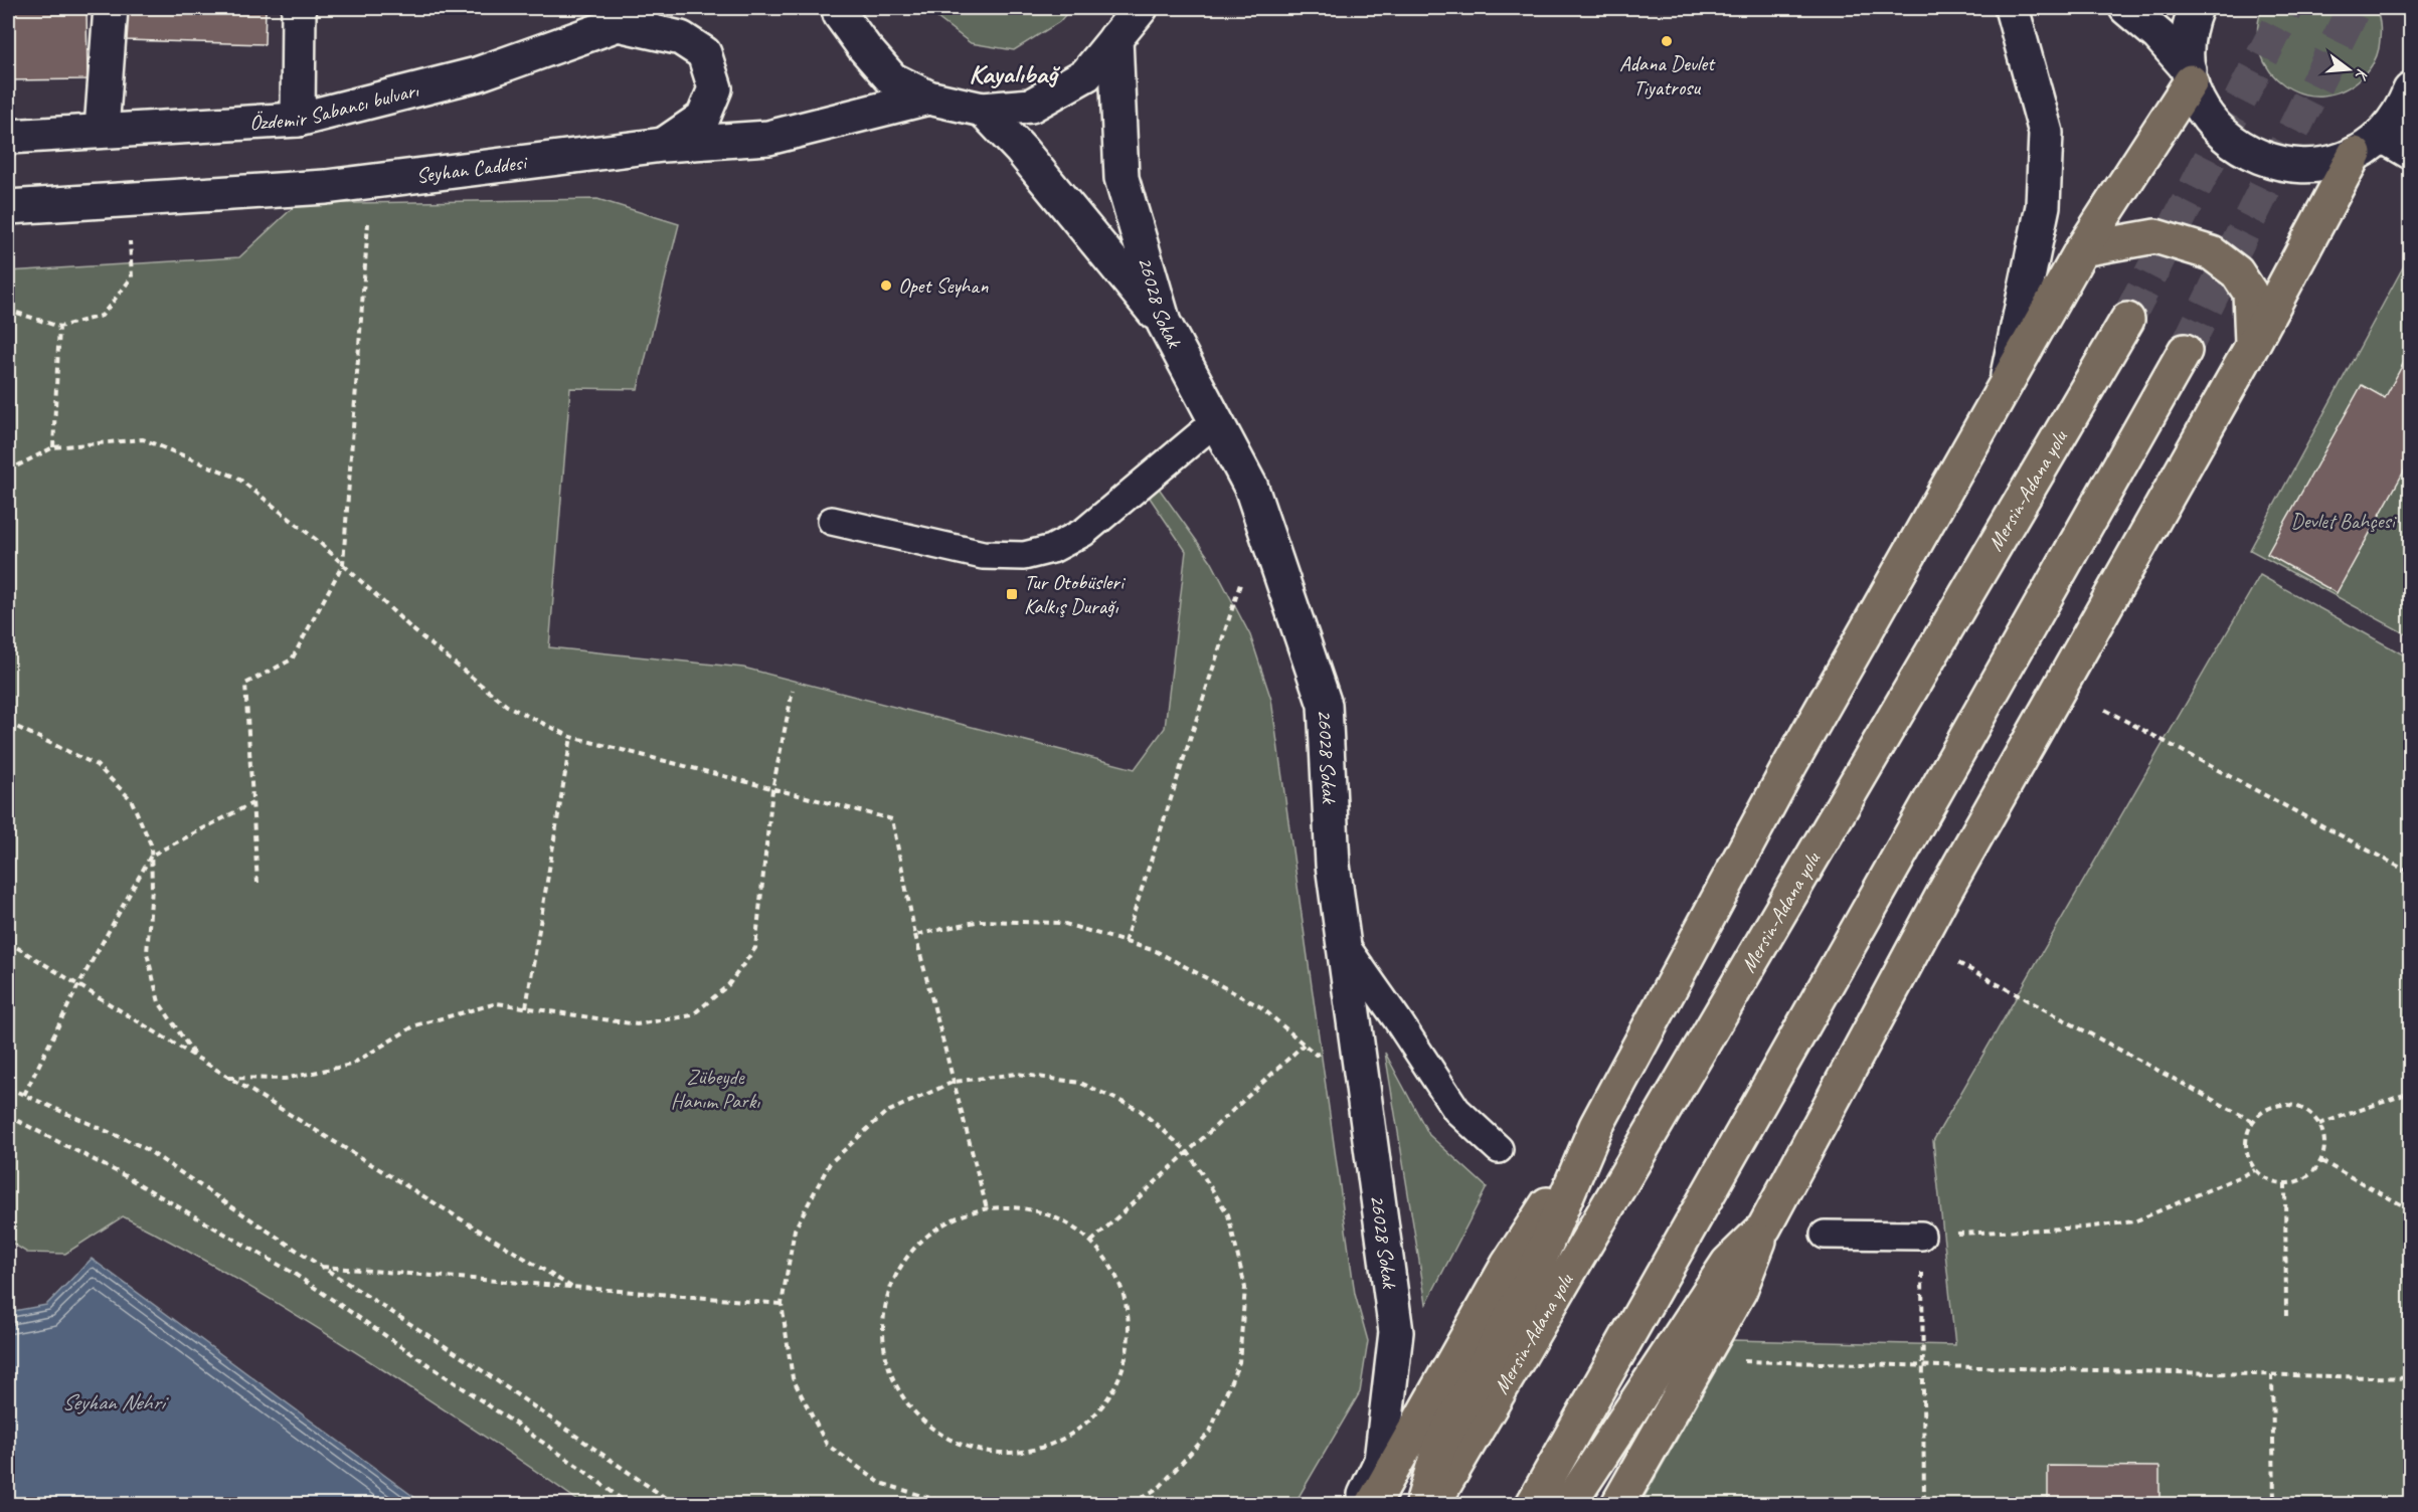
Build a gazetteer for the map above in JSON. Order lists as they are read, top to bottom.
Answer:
{
  "streets": {
    "highway": ["Mersin-Adana yolu"],
    "main road": ["Özdemir Sabancı bulvarı", "Seyhan Caddesi", "26028 Sokak"]
  },
  "districts": ["Kayalıbağ"],
  "water": ["Seyhan Nehri"],
  "parks": ["Devlet Bahçesi", "Zübeyde Hanım Parkı"],
  "places": {
    "other": ["Adana Devlet Tiyatrosu", "Opet Seyhan"],
    "transit": ["Tur Otobüsleri Kalkış Durağı"]
  },
  "north": "right"
}
